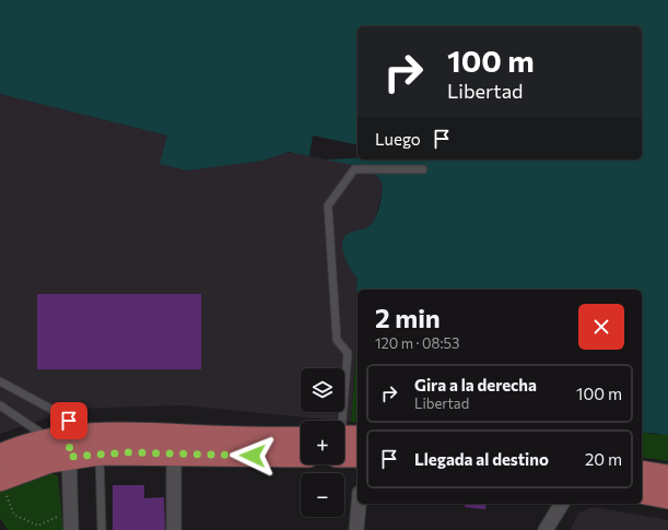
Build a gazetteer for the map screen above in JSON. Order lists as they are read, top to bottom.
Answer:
{
  "page": {
    "turn": ["100 m", "Libertad"],
    "then": "Luego",
    "heading": ["2 min", "120 m · 08:53"],
    "list": [
      {
        "name": "Gira a la derecha",
        "note": "Libertad",
        "value": "100 m"
      },
      {
        "name": "Llegada al destino",
        "value": "20 m"
      }
    ],
    "map_buttons": ["+", "−"]
  }
}
